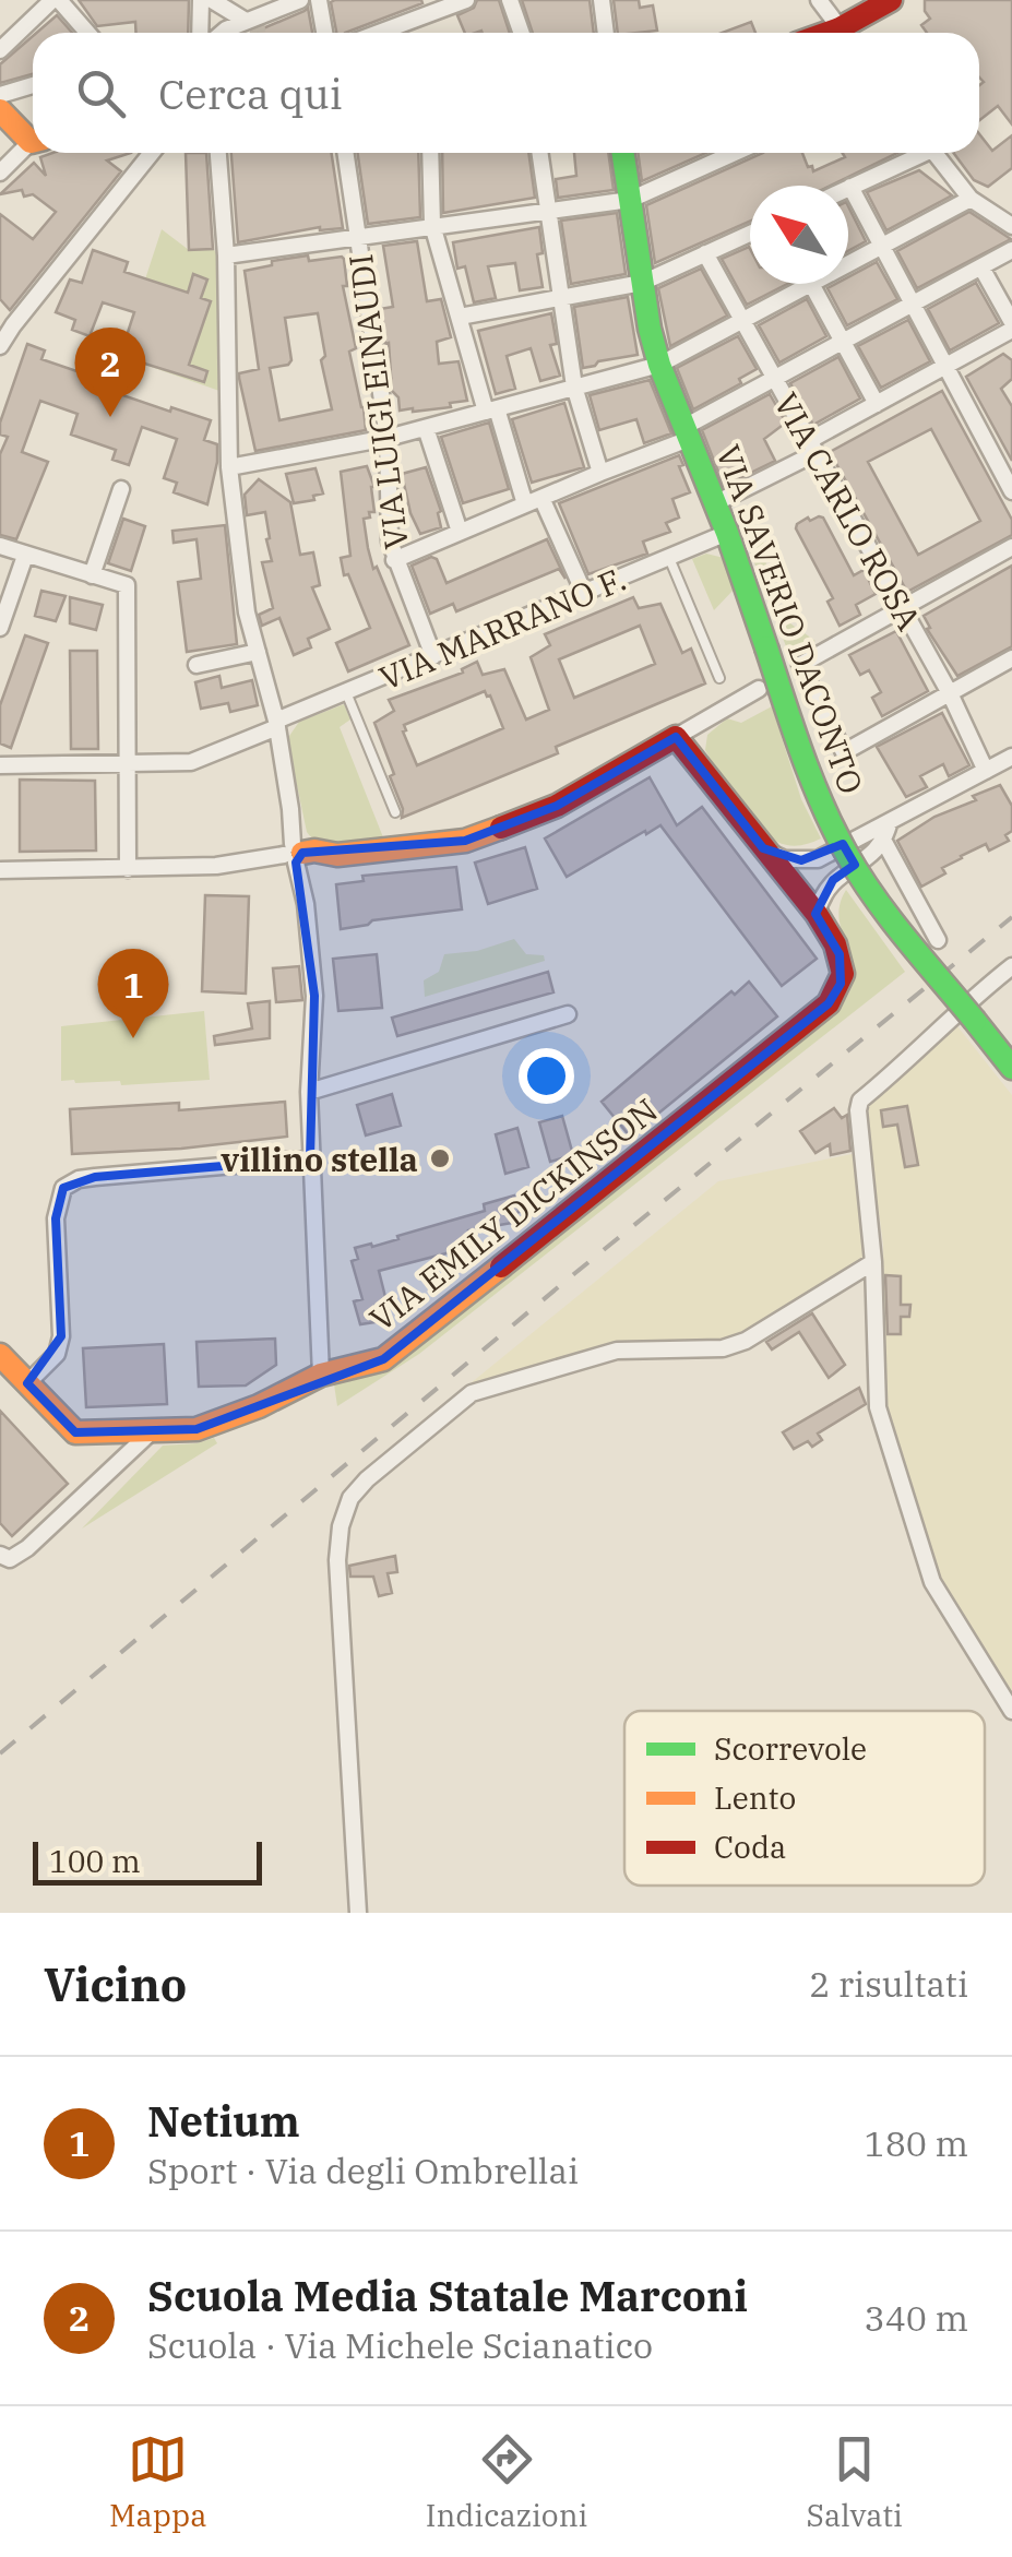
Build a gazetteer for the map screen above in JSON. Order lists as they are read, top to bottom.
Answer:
{
  "streets": {
    "street": [
      "VIA LUIGI EINAUDI",
      "VIA CARLO ROSA",
      "VIA SAVERIO DACONTO",
      "VIA MARRANO F.",
      "VIA EMILY DICKINSON"
    ]
  },
  "crossings": [
    ["VIA LUIGI EINAUDI", "VIA MARRANO F."],
    ["VIA SAVERIO DACONTO", "VIA MARRANO F."],
    ["VIA MARRANO F.", "VIA EMILY DICKINSON"]
  ],
  "places": ["villino stella"],
  "legend": ["Scorrevole", "Lento", "Coda"],
  "scale_bar": "100 m",
  "north": "top left",
  "page": {
    "search": "Cerca qui",
    "pins": ["2", "1"],
    "scale": "100 m",
    "heading": ["Vicino", "2 risultati"],
    "list": [
      {
        "mark": "1",
        "name": "Netium",
        "note": "Sport · Via degli Ombrellai",
        "value": "180 m"
      },
      {
        "mark": "2",
        "name": "Scuola Media Statale Marconi",
        "note": "Scuola · Via Michele Scianatico",
        "value": "340 m"
      }
    ],
    "nav": ["Mappa", "Indicazioni", "Salvati"]
  }
}
